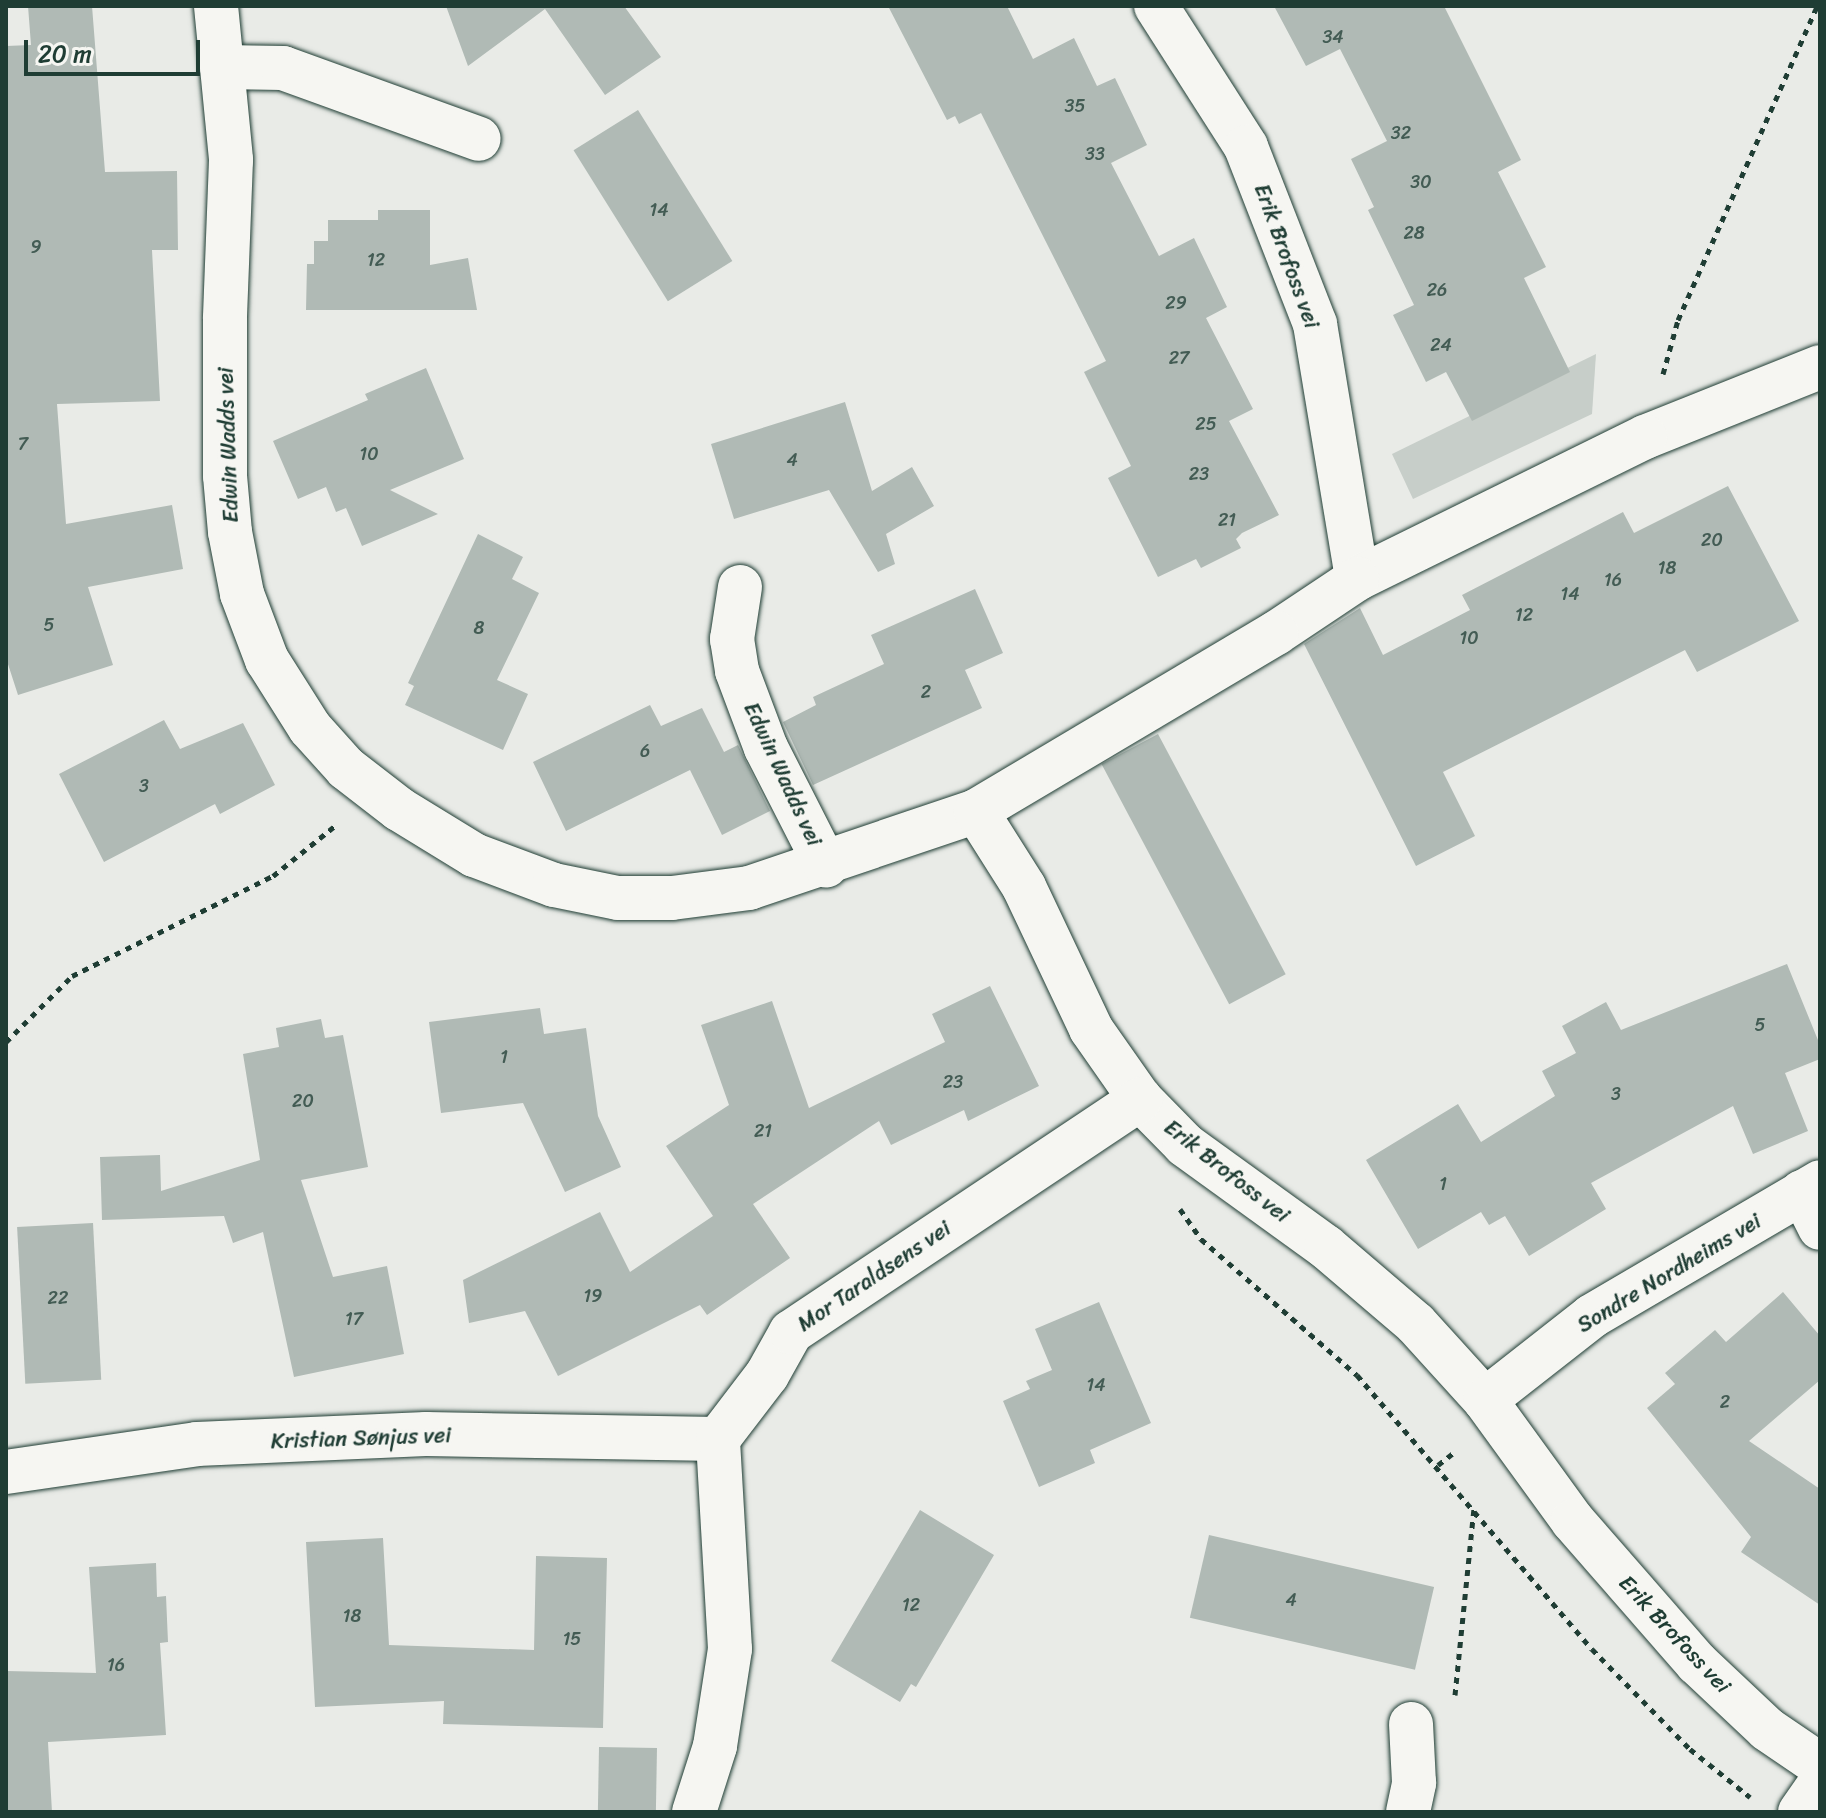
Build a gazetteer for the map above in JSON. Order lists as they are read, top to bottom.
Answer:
{
  "streets": {
    "street": [
      "Erik Brofoss vei",
      "Edwin Wadds vei",
      "Sondre Nordheims vei",
      "Mor Taraldsens vei",
      "Kristian Sønjus vei"
    ]
  },
  "crossings": [
    ["Erik Brofoss vei", "Edwin Wadds vei"],
    ["Erik Brofoss vei", "Sondre Nordheims vei"],
    ["Erik Brofoss vei", "Mor Taraldsens vei"],
    ["Mor Taraldsens vei", "Kristian Sønjus vei"]
  ],
  "house_numbers": [
    "34",
    "35",
    "32",
    "33",
    "30",
    "14",
    "28",
    "9",
    "12",
    "26",
    "29",
    "24",
    "27",
    "25",
    "7",
    "10",
    "4",
    "23",
    "21",
    "20",
    "18",
    "16",
    "14",
    "12",
    "5",
    "8",
    "10",
    "2",
    "6",
    "3",
    "5",
    "1",
    "23",
    "3",
    "20",
    "21",
    "1",
    "19",
    "22",
    "17",
    "14",
    "2",
    "4",
    "12",
    "18",
    "15",
    "16"
  ],
  "scale_bar": "20 m"
}
